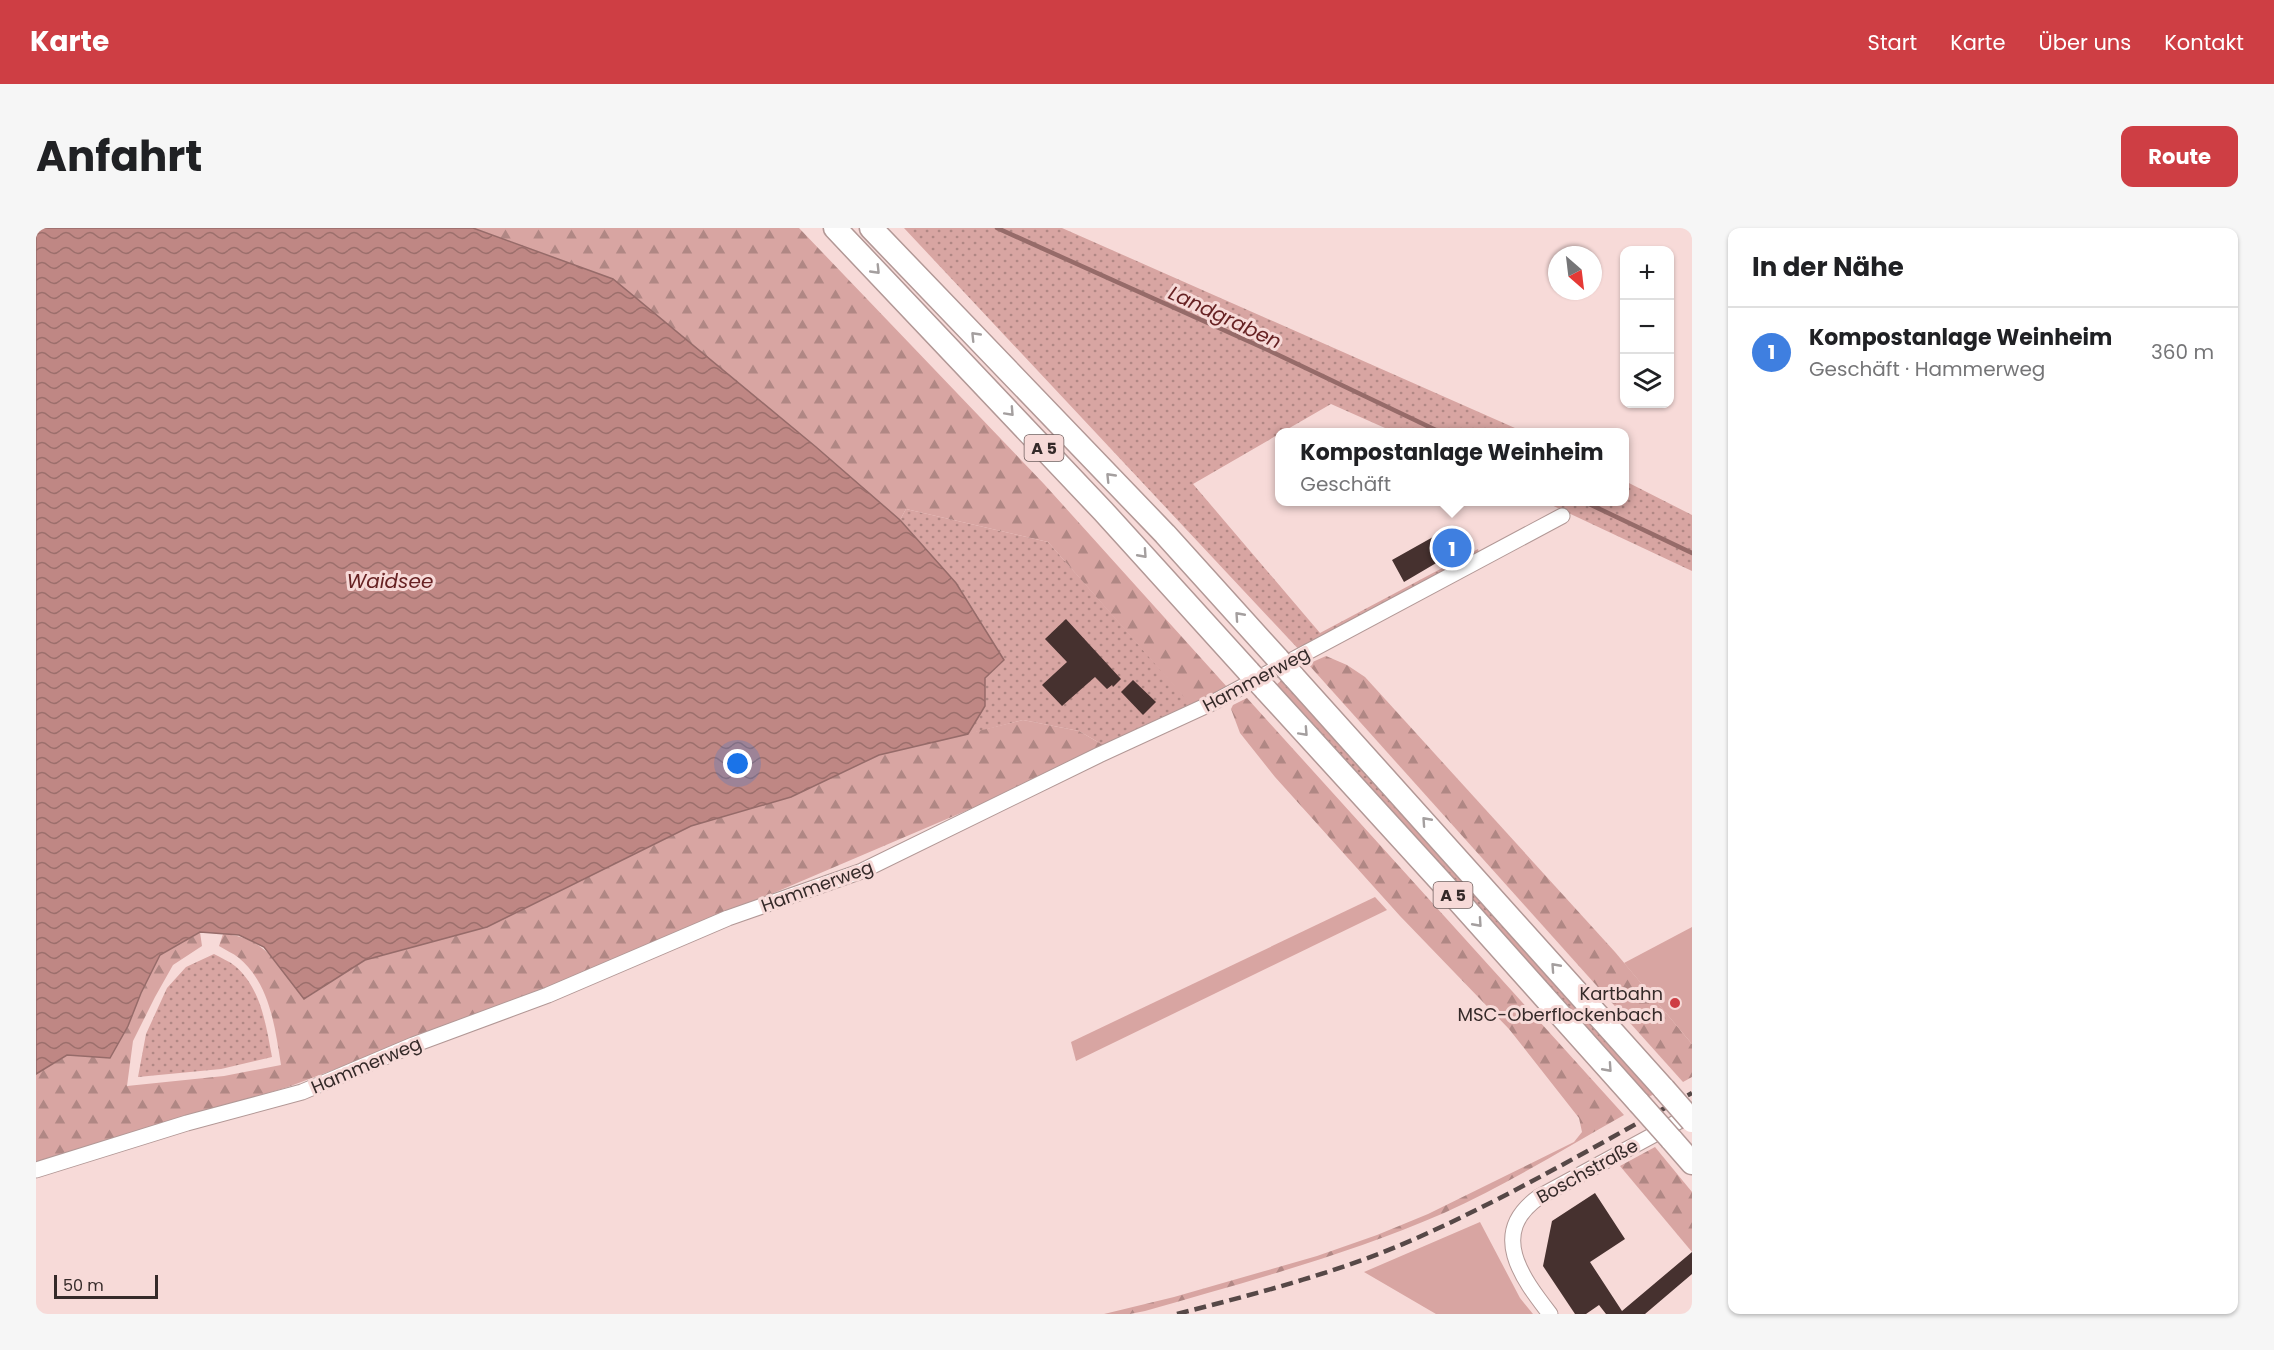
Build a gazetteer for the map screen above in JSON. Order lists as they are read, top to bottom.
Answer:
{
  "streets": {
    "highway": ["A 5"],
    "street": ["Hammerweg", "Boschstraße"]
  },
  "water": ["Landgraben", "Waidsee"],
  "places": ["Kartbahn MSC-Oberflockenbach"],
  "scale_bar": "50 m",
  "north": "bottom right",
  "page": {
    "header": "Karte",
    "nav": [
      "Start",
      "Karte",
      "Über uns",
      "Kontakt"
    ],
    "title": "Anfahrt",
    "buttons": "Route",
    "heading": "In der Nähe",
    "map_buttons": ["+", "−"],
    "list": [
      {
        "mark": "1",
        "name": "Kompostanlage Weinheim",
        "note": "Geschäft · Hammerweg",
        "value": "360 m"
      }
    ],
    "popup": ["Kompostanlage Weinheim", "Geschäft"],
    "pins": "1",
    "scale": "50 m"
  }
}
